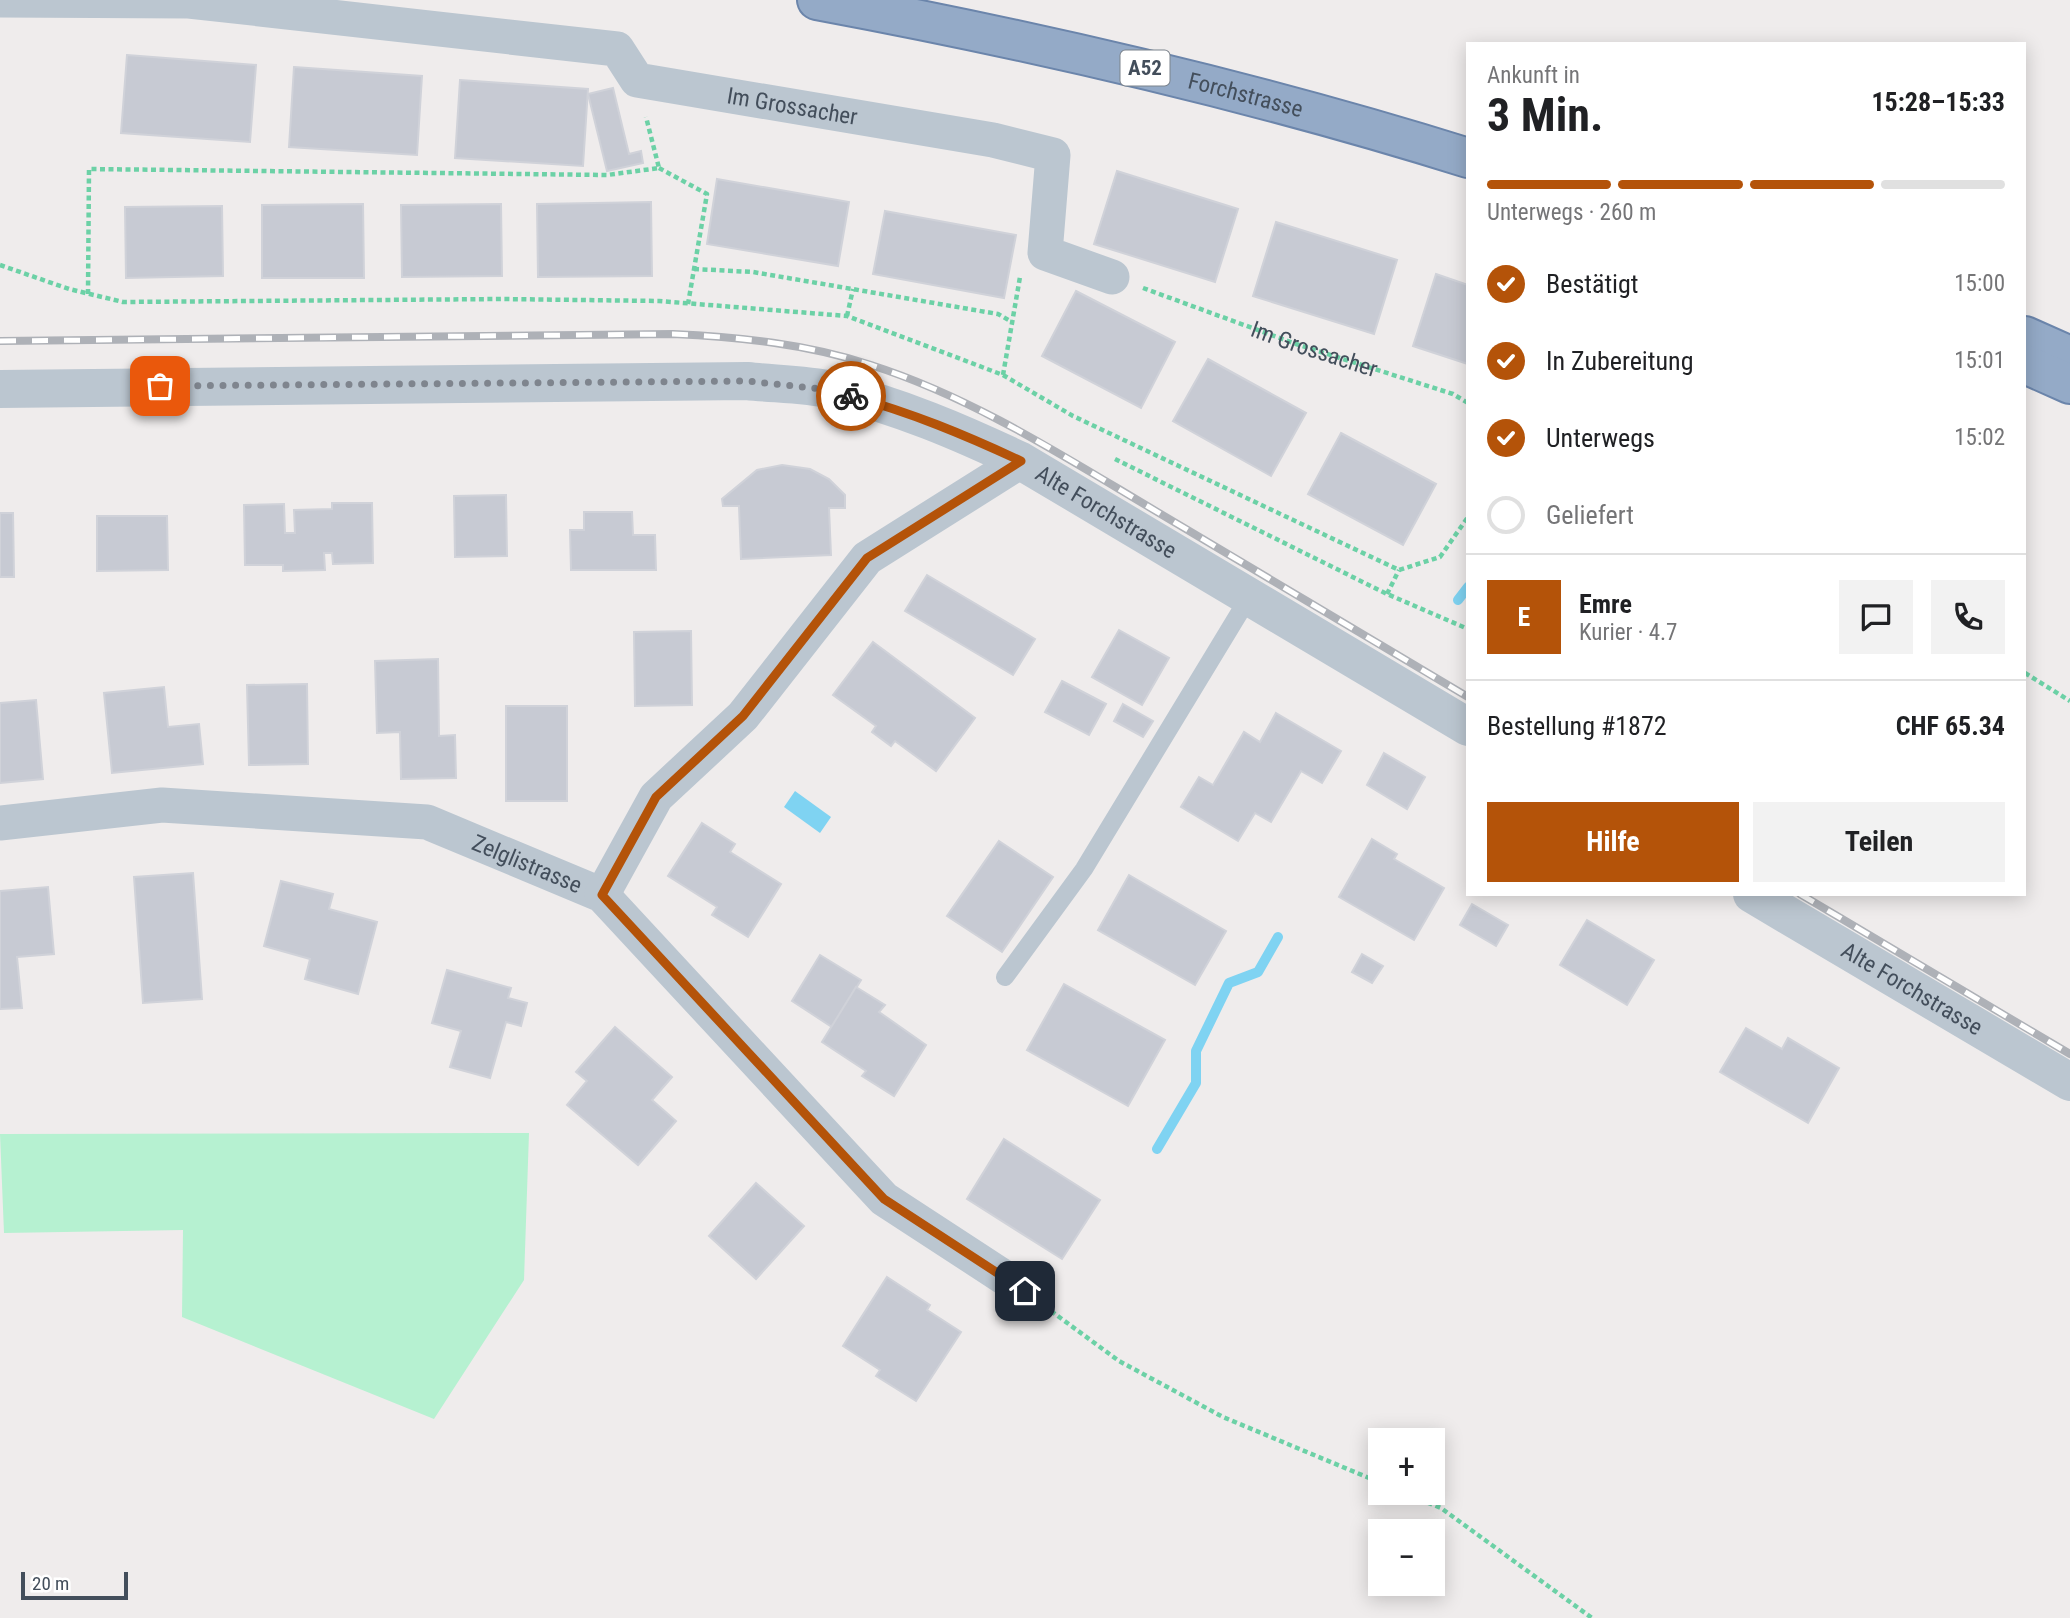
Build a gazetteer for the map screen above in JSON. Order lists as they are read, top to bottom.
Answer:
{
  "streets": {
    "highway": ["A52", "Forchstrasse"],
    "street": ["Im Grossacher", "Alte Forchstrasse", "Zelglistrasse"]
  },
  "scale_bar": "20 m",
  "page": {
    "heading": ["3 Min.", "Ankunft in", "15:28–15:33"],
    "panel": [
      "Emre",
      "Kurier · 4.7",
      "Bestellung #1872",
      "CHF 65.34"
    ],
    "bar": "Unterwegs · 260 m",
    "list": [
      ["Bestätigt", "15:00"],
      ["In Zubereitung", "15:01"],
      ["Unterwegs", "15:02"],
      "Geliefert"
    ],
    "round": "E",
    "buttons": ["Hilfe", "Teilen"],
    "map_buttons": ["+", "−"],
    "scale": "20 m"
  }
}
